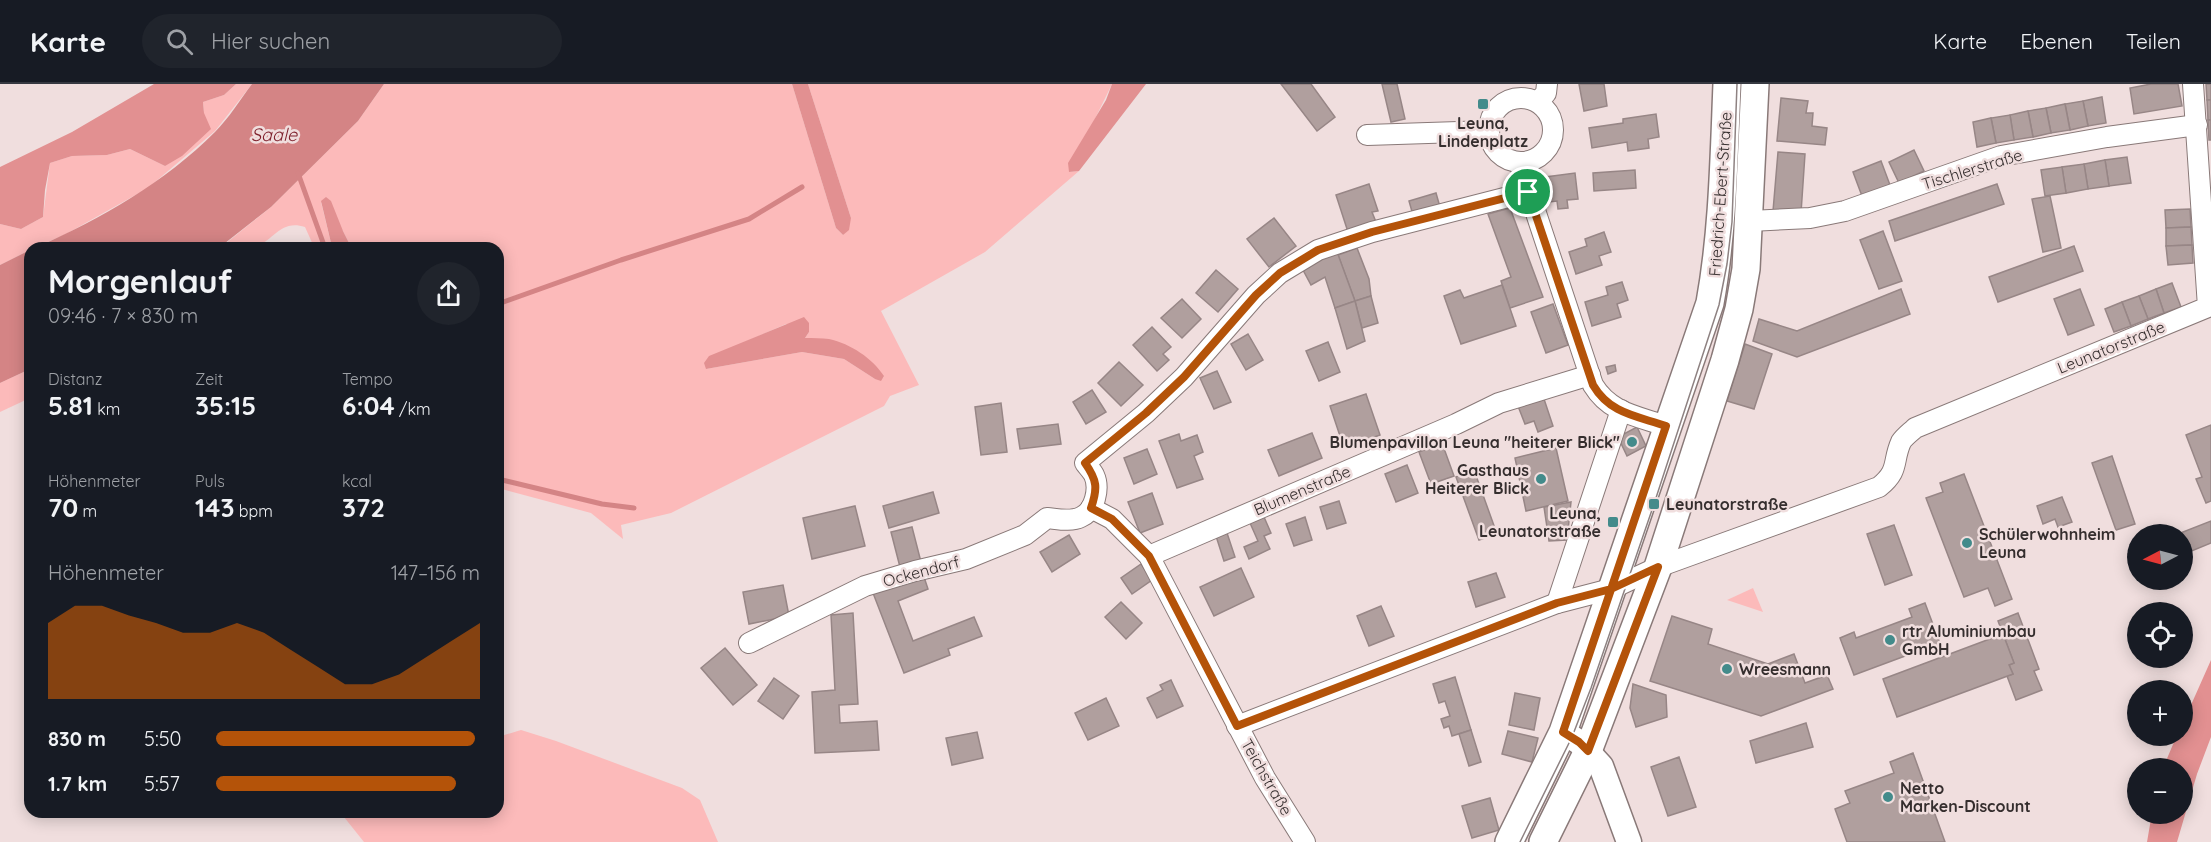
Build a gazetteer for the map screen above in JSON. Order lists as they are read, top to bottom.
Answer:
{
  "streets": {
    "main road": ["Friedrich-Ebert-Straße"],
    "street": [
      "Tischlerstraße",
      "Leunatorstraße",
      "Blumenstraße",
      "Ockendorf",
      "Teichstraße"
    ]
  },
  "crossings": [
    ["Tischlerstraße", "Friedrich-Ebert-Straße"],
    ["Tischlerstraße", "Leunatorstraße"],
    ["Friedrich-Ebert-Straße", "Leunatorstraße"],
    ["Leunatorstraße", "Teichstraße"],
    ["Blumenstraße", "Teichstraße"],
    ["Ockendorf", "Teichstraße"]
  ],
  "water": ["Saale"],
  "places": {
    "transit": ["Leuna, Lindenplatz", "Leunatorstraße", "Leuna, Leunatorstraße"],
    "other": [
      "Blumenpavillon Leuna \"heiterer Blick\"",
      "Gasthaus Heiterer Blick",
      "Schülerwohnheim Leuna",
      "rtr Aluminiumbau GmbH",
      "Wreesmann",
      "Netto Marken-Discount"
    ]
  },
  "north": "left",
  "page": {
    "header": "Karte",
    "search": "Hier suchen",
    "nav": ["Karte", "Ebenen", "Teilen"],
    "heading": ["Morgenlauf", "09:46 · 7 × 830 m"],
    "stats": [
      ["Distanz", "5.81 km"],
      ["Zeit", "35:15"],
      ["Tempo", "6:04 /km"],
      ["Höhenmeter", "70 m"],
      ["Puls", "143 bpm"],
      ["kcal", "372"]
    ],
    "map_buttons": ["+", "−"],
    "chart": ["Höhenmeter", "147–156 m"],
    "list": [
      {
        "name": "830 m",
        "note": "5:50"
      },
      {
        "name": "1.7 km",
        "note": "5:57"
      }
    ]
  }
}
